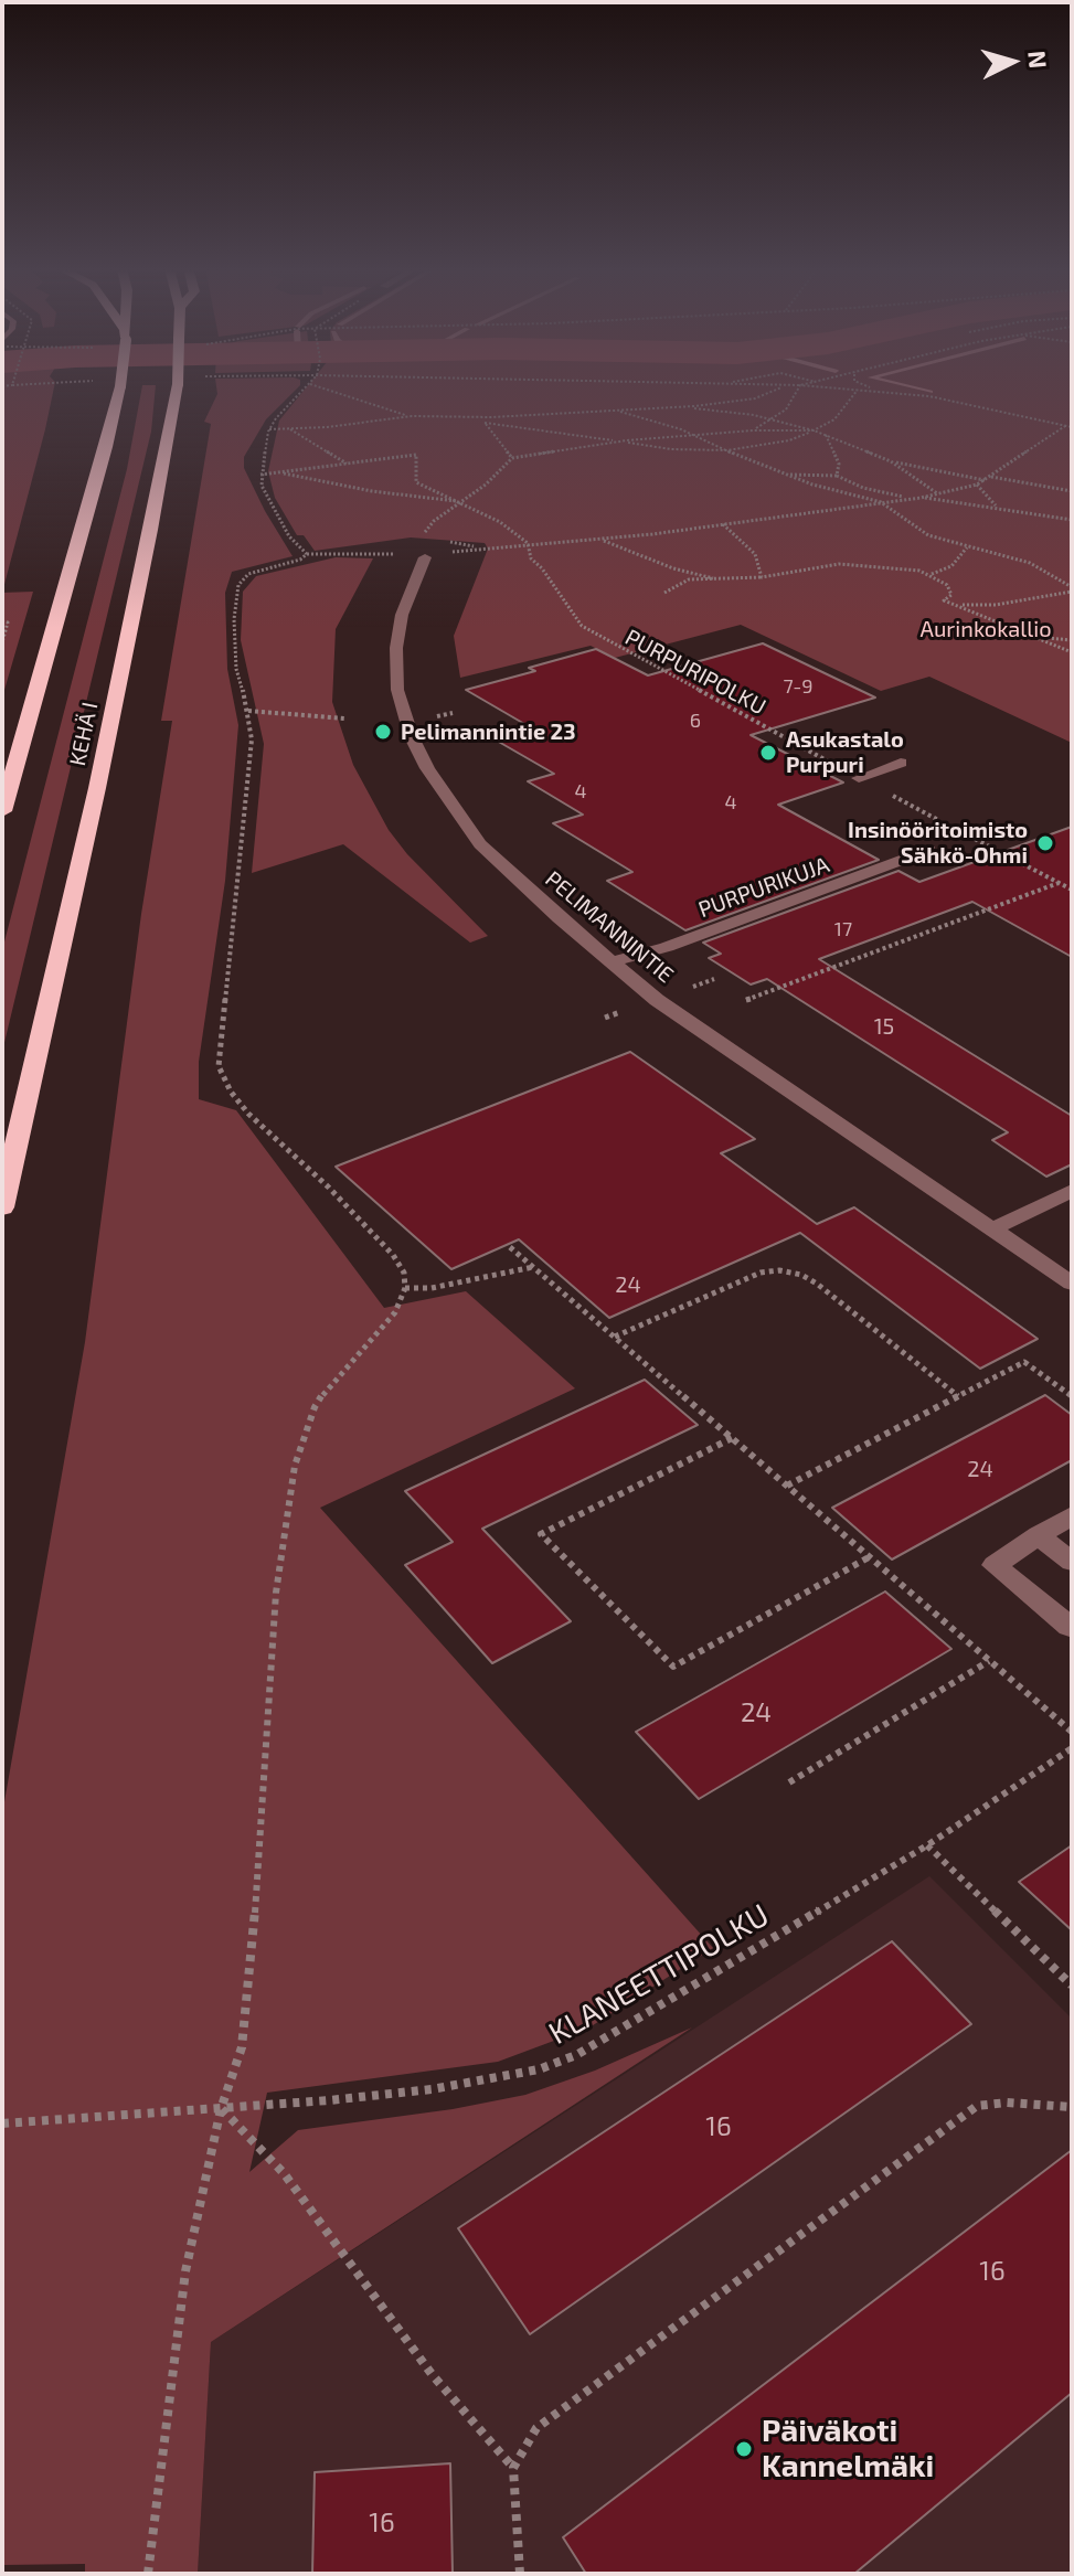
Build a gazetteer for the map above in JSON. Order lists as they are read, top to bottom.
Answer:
{
  "streets": {
    "highway": ["KEHÄ I"],
    "street": ["PURPURIKUJA", "PELIMANNINTIE"],
    "path": ["PURPURIPOLKU", "KLANEETTIPOLKU"]
  },
  "crossings": [
    ["PURPURIKUJA", "PELIMANNINTIE"]
  ],
  "parks": ["Aurinkokallio"],
  "places": [
    "Pelimannintie 23",
    "Asukastalo Purpuri",
    "Insinööritoimisto Sähkö-Ohmi",
    "Päiväkoti Kannelmäki"
  ],
  "house_numbers": [
    "7-9",
    "6",
    "4",
    "4",
    "17",
    "15",
    "24",
    "24",
    "24",
    "16",
    "16",
    "16"
  ],
  "north": "right"
}
